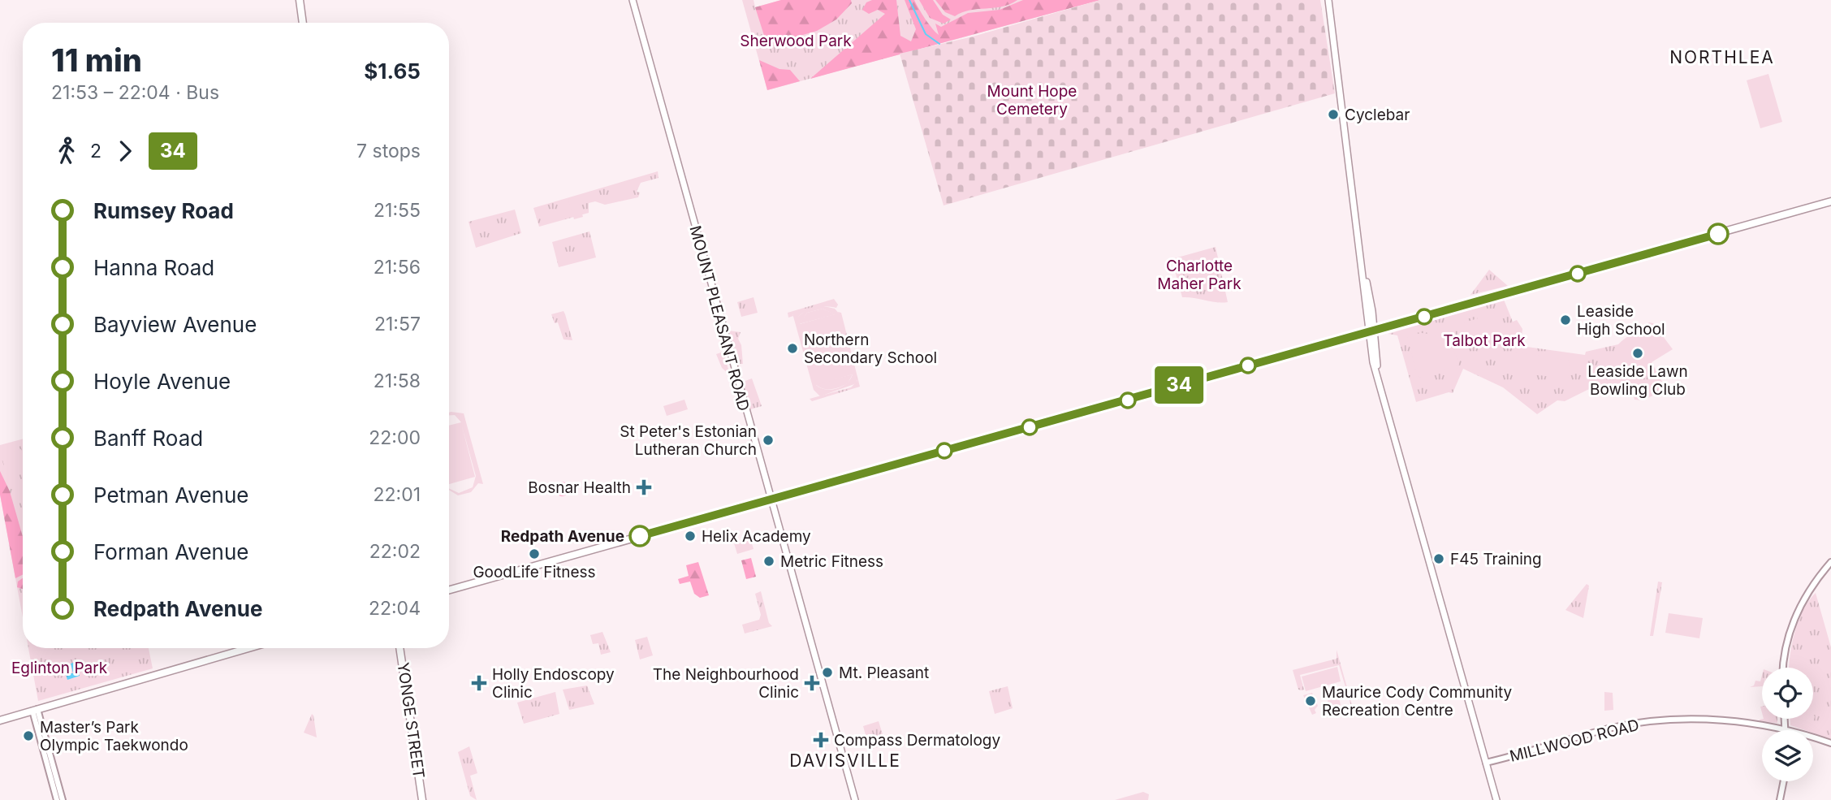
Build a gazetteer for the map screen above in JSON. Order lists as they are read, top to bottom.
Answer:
{
  "streets": {
    "main road": ["MOUNT PLEASANT ROAD", "YONGE STREET"],
    "street": ["MILLWOOD ROAD"]
  },
  "districts": ["NORTHLEA", "DAVISVILLE"],
  "parks": [
    "Sherwood Park",
    "Mount Hope Cemetery",
    "Charlotte Maher Park",
    "Talbot Park",
    "Eglinton Park"
  ],
  "places": {
    "other": [
      "Cyclebar",
      "Leaside High School",
      "Northern Secondary School",
      "Leaside Lawn Bowling Club",
      "St Peter's Estonian Lutheran Church",
      "Redpath Avenue",
      "Helix Academy",
      "GoodLife Fitness",
      "F45 Training",
      "Metric Fitness",
      "Mt. Pleasant",
      "Maurice Cody Community Recreation Centre",
      "Master’s Park Olympic Taekwondo"
    ],
    "health": [
      "Bosnar Health",
      "Holly Endoscopy Clinic",
      "The Neighbourhood Clinic",
      "Compass Dermatology"
    ]
  },
  "lines": ["bus line 34"],
  "page": {
    "on_map": "34",
    "heading": ["11 min", "21:53 – 22:04 · Bus", "$1.65"],
    "legs": ["2", "34", "7 stops"],
    "list": [
      {
        "name": "Rumsey Road",
        "value": "21:55"
      },
      {
        "name": "Hanna Road",
        "value": "21:56"
      },
      {
        "name": "Bayview Avenue",
        "value": "21:57"
      },
      {
        "name": "Hoyle Avenue",
        "value": "21:58"
      },
      {
        "name": "Banff Road",
        "value": "22:00"
      },
      {
        "name": "Petman Avenue",
        "value": "22:01"
      },
      {
        "name": "Forman Avenue",
        "value": "22:02"
      },
      {
        "name": "Redpath Avenue",
        "value": "22:04"
      }
    ]
  }
}
